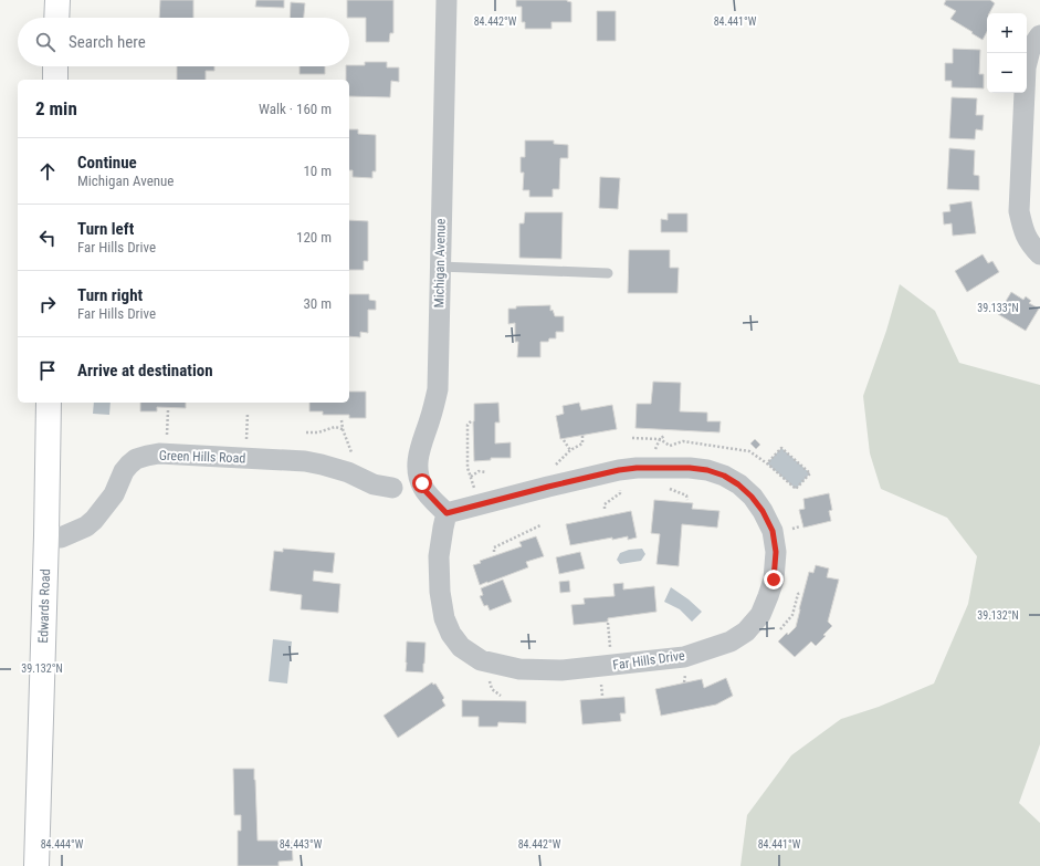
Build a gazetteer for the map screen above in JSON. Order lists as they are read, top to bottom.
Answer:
{
  "streets": {
    "street": [
      "Michigan Avenue",
      "Green Hills Road",
      "Edwards Road",
      "Far Hills Drive"
    ]
  },
  "crossings": [
    ["Michigan Avenue", "Far Hills Drive"],
    ["Green Hills Road", "Edwards Road"]
  ],
  "page": {
    "map_buttons": ["+", "−"],
    "search": "Search here",
    "heading": ["2 min", "Walk · 160 m"],
    "list": [
      ["Continue", "Michigan Avenue", "10 m"],
      ["Turn left", "Far Hills Drive", "120 m"],
      ["Turn right", "Far Hills Drive", "30 m"],
      "Arrive at destination"
    ]
  },
  "coordinates": [
    "84.442°W",
    "84.441°W",
    "39.133°N",
    "39.132°N",
    "84.444°W",
    "84.443°W"
  ]
}
